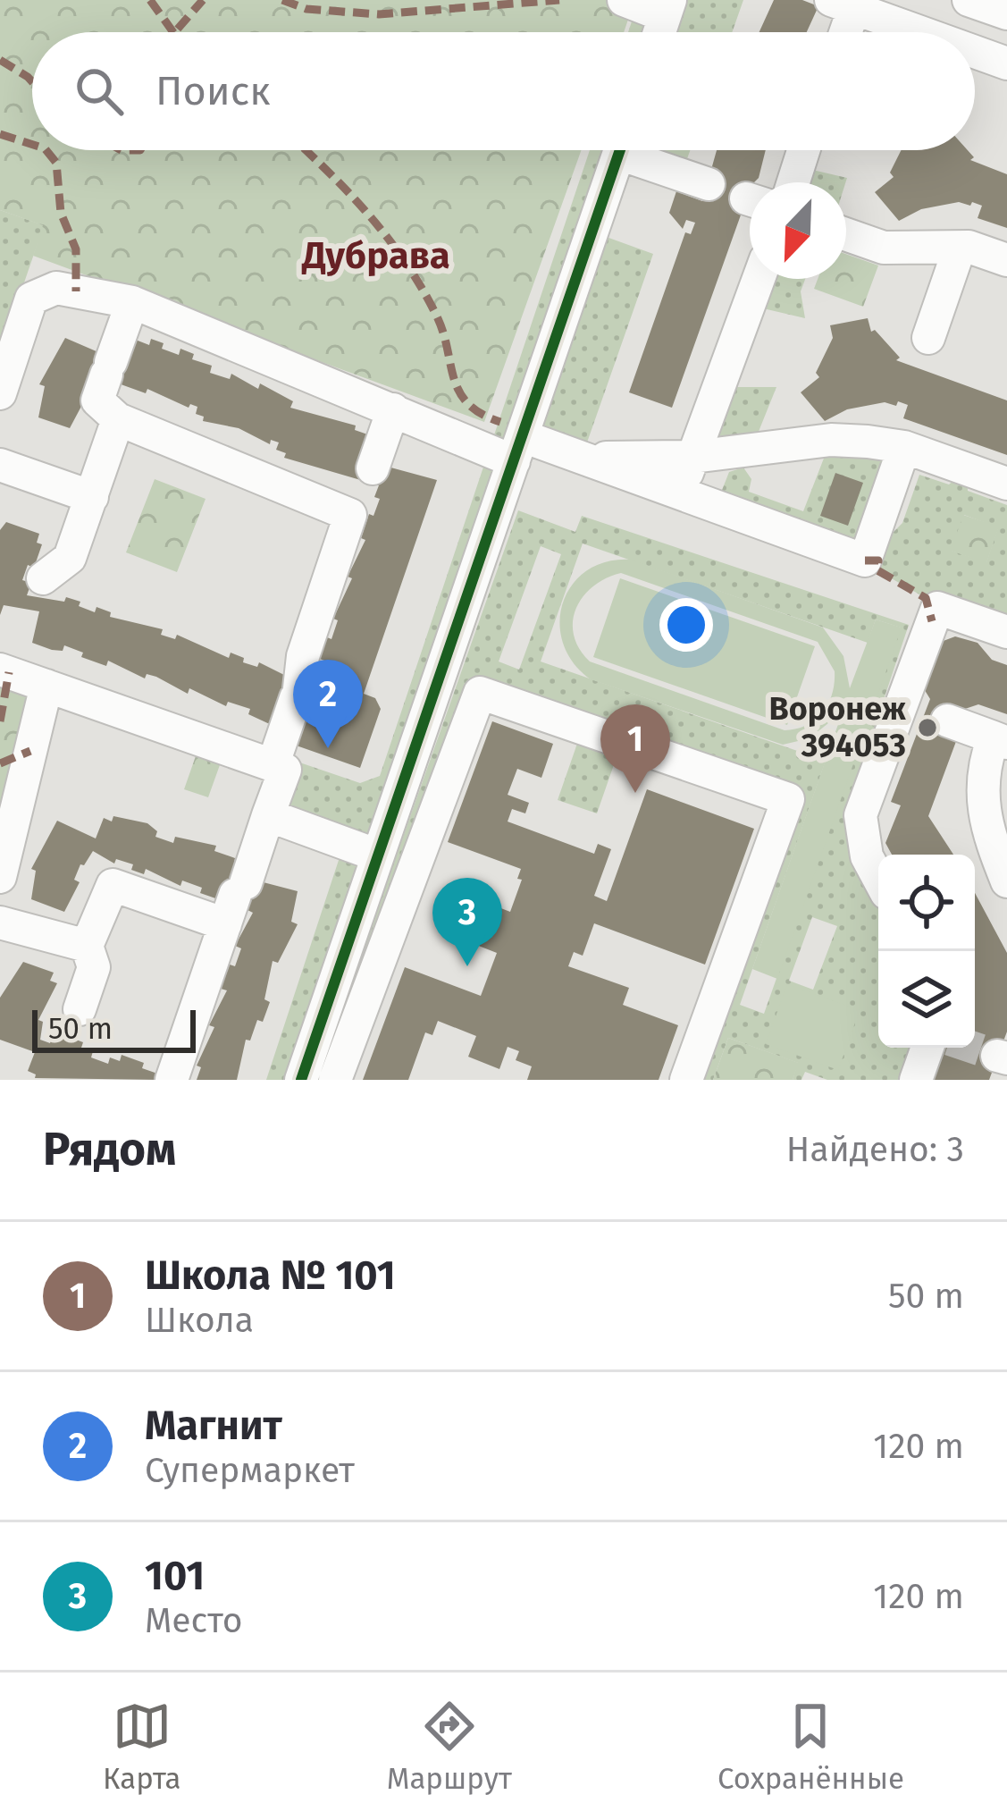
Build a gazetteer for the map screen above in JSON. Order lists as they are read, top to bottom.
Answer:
{
  "districts": ["Дубрава"],
  "places": ["Воронеж 394053"],
  "scale_bar": "50 m",
  "north": "bottom left",
  "page": {
    "search": "Поиск",
    "pins": ["2", "1", "3"],
    "scale": "50 m",
    "heading": ["Рядом", "Найдено: 3"],
    "list": [
      {
        "mark": "1",
        "name": "Школа № 101",
        "note": "Школа",
        "value": "50 m"
      },
      {
        "mark": "2",
        "name": "Магнит",
        "note": "Супермаркет",
        "value": "120 m"
      },
      {
        "mark": "3",
        "name": "101",
        "note": "Место",
        "value": "120 m"
      }
    ],
    "nav": ["Карта", "Маршрут", "Сохранённые"]
  }
}
